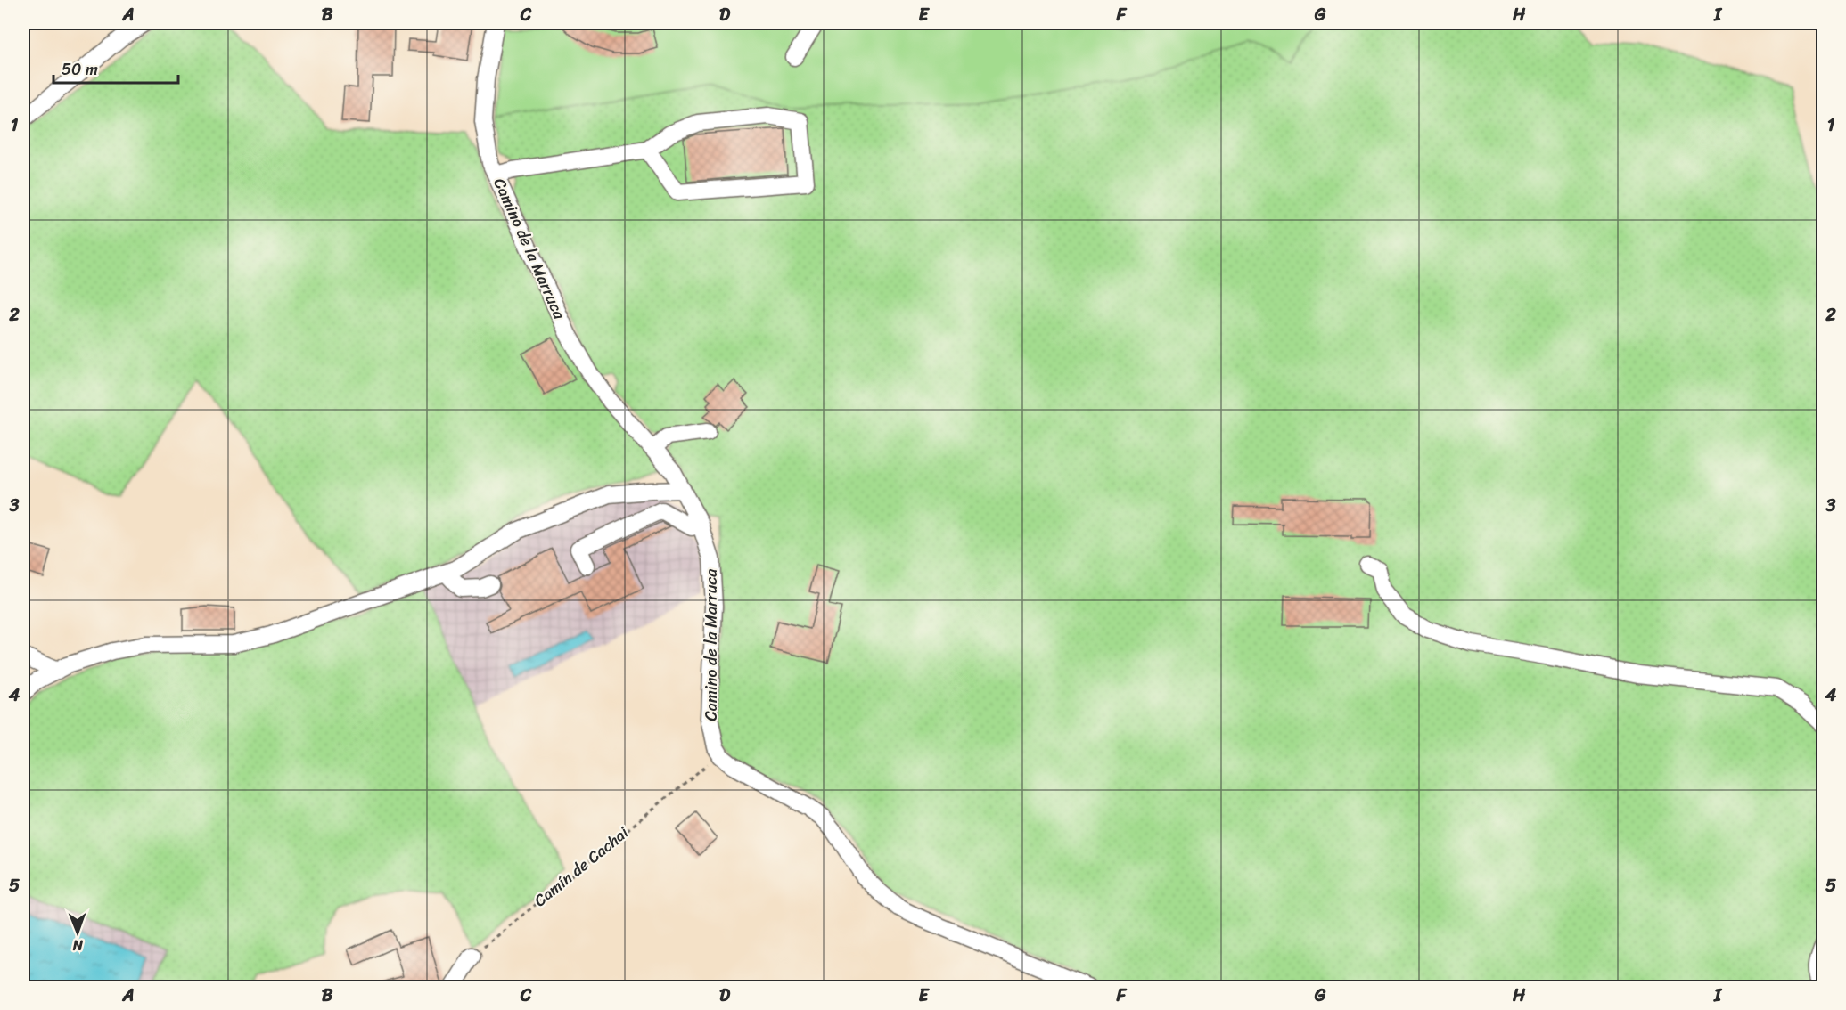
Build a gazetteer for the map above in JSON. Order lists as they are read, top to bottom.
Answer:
{
  "streets": {
    "street": ["Camino de la Marruca"],
    "path": ["Camín de Cachai"]
  },
  "crossings": [
    ["Camino de la Marruca", "Camín de Cachai"]
  ],
  "scale_bar": "50 m",
  "north": "bottom",
  "grid": {
    "columns": [
      "A",
      "B",
      "C",
      "D",
      "E",
      "F",
      "G",
      "H",
      "I"
    ],
    "rows": [
      "1",
      "2",
      "3",
      "4",
      "5"
    ]
  }
}
